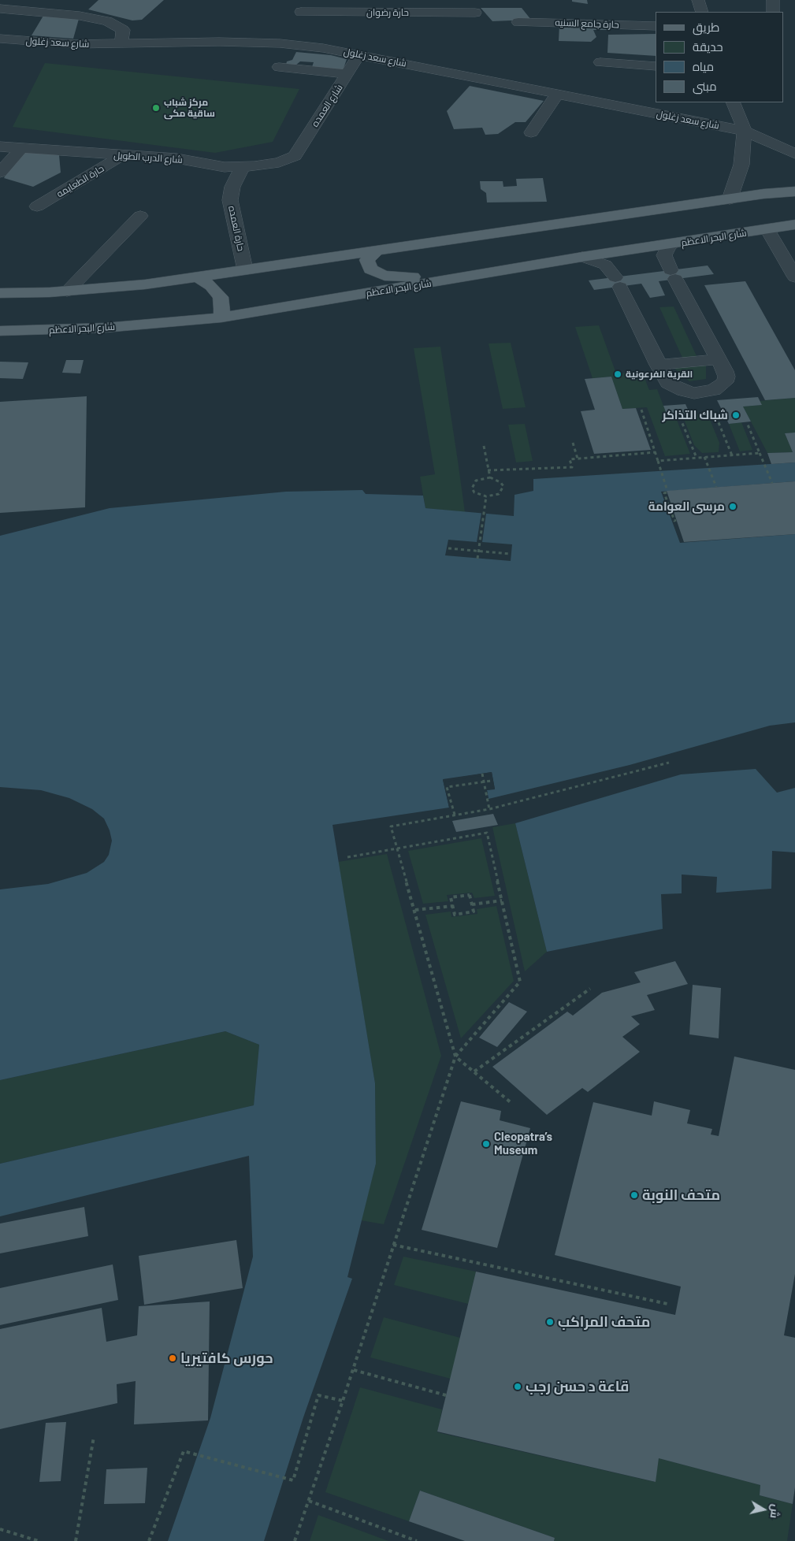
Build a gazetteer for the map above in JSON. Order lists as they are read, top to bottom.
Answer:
{
  "streets": {
    "main road": ["شارع البحر الاعظم"],
    "street": [
      "حارة رضوان",
      "حارة جامع السنيه",
      "شارع سعد زغلول",
      "شارع العمده",
      "شارع الدرب الطويل",
      "حارة الطعايمه",
      "حارة العمده"
    ]
  },
  "crossings": [
    ["شارع سعد زغلول", "شارع العمده"],
    ["شارع العمده", "شارع الدرب الطويل"],
    ["شارع الدرب الطويل", "حارة الطعايمه"],
    ["شارع الدرب الطويل", "حارة العمده"]
  ],
  "places": [
    "مركز شباب ساقية مكى",
    "القرية الفرعونية",
    "شباك التذاكر",
    "مرسى العوامة",
    "Cleopatra’s Museum",
    "متحف النوبة",
    "متحف المراكب",
    "حورس كافتيريا",
    "قاعة د حسن رجب"
  ],
  "legend": [
    "طريق",
    "حديقة",
    "مياه",
    "مبنى"
  ],
  "north": "right"
}
